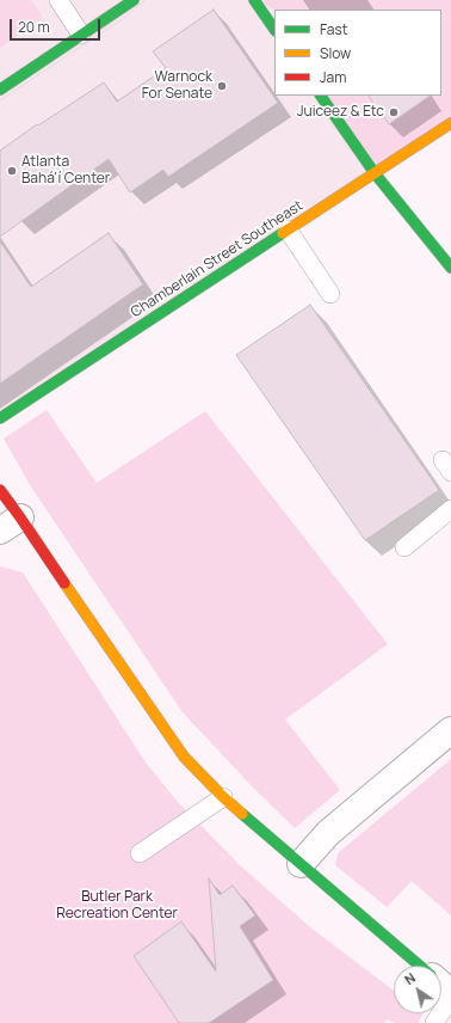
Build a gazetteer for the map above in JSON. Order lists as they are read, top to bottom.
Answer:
{
  "streets": {
    "street": ["Chamberlain Street Southeast"]
  },
  "parks": ["Butler Park Recreation Center"],
  "places": ["Warnock For Senate", "Juiceez & Etc", "Atlanta Bahá'í Center"],
  "legend": ["Fast", "Slow", "Jam"],
  "scale_bar": "20 m",
  "north": "top left"
}
